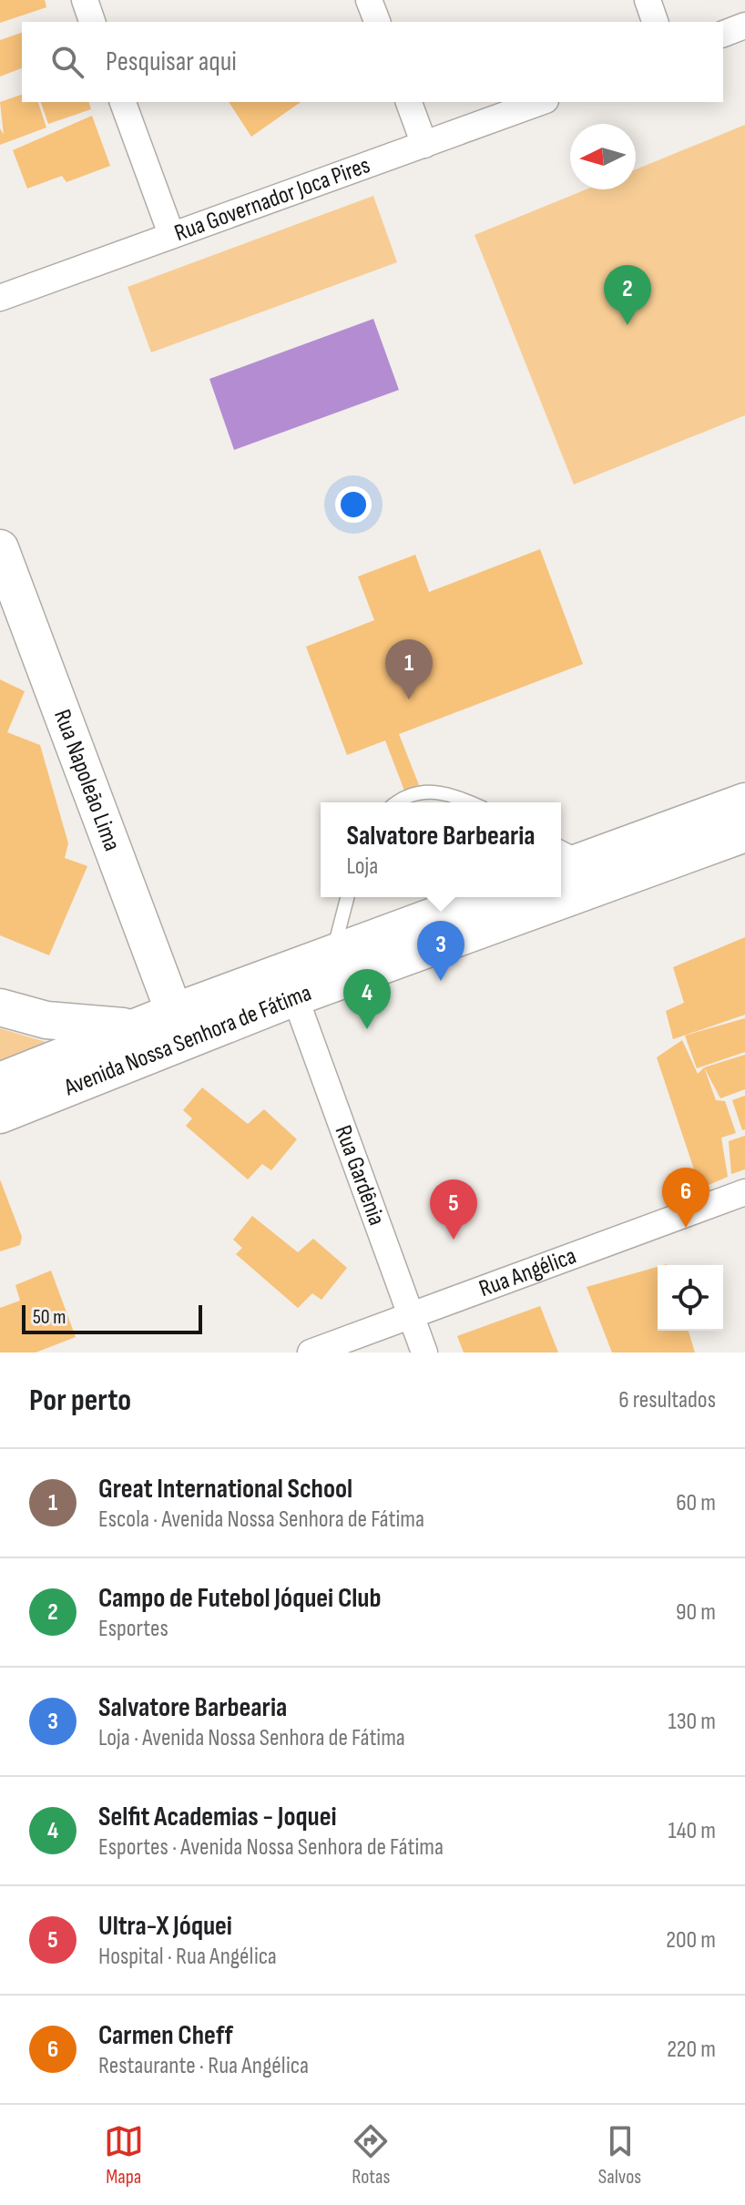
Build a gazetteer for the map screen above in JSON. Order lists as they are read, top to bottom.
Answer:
{
  "streets": {
    "main road": ["Rua Napoleão Lima", "Avenida Nossa Senhora de Fátima"],
    "street": ["Rua Governador Joca Pires", "Rua Gardênia", "Rua Angélica"]
  },
  "crossings": [
    ["Rua Napoleão Lima", "Avenida Nossa Senhora de Fátima"],
    ["Avenida Nossa Senhora de Fátima", "Rua Gardênia"],
    ["Rua Gardênia", "Rua Angélica"]
  ],
  "scale_bar": "50 m",
  "north": "left",
  "page": {
    "search": "Pesquisar aqui",
    "pins": [
      "2",
      "1",
      "3",
      "4",
      "6",
      "5"
    ],
    "popup": ["Salvatore Barbearia", "Loja"],
    "scale": "50 m",
    "heading": ["Por perto", "6 resultados"],
    "list": [
      {
        "mark": "1",
        "name": "Great International School",
        "note": "Escola · Avenida Nossa Senhora de Fátima",
        "value": "60 m"
      },
      {
        "mark": "2",
        "name": "Campo de Futebol Jóquei Club",
        "note": "Esportes",
        "value": "90 m"
      },
      {
        "mark": "3",
        "name": "Salvatore Barbearia",
        "note": "Loja · Avenida Nossa Senhora de Fátima",
        "value": "130 m"
      },
      {
        "mark": "4",
        "name": "Selfit Academias - Joquei",
        "note": "Esportes · Avenida Nossa Senhora de Fátima",
        "value": "140 m"
      },
      {
        "mark": "5",
        "name": "Ultra-X Jóquei",
        "note": "Hospital · Rua Angélica",
        "value": "200 m"
      },
      {
        "mark": "6",
        "name": "Carmen Cheff",
        "note": "Restaurante · Rua Angélica",
        "value": "220 m"
      }
    ],
    "nav": ["Mapa", "Rotas", "Salvos"]
  }
}
